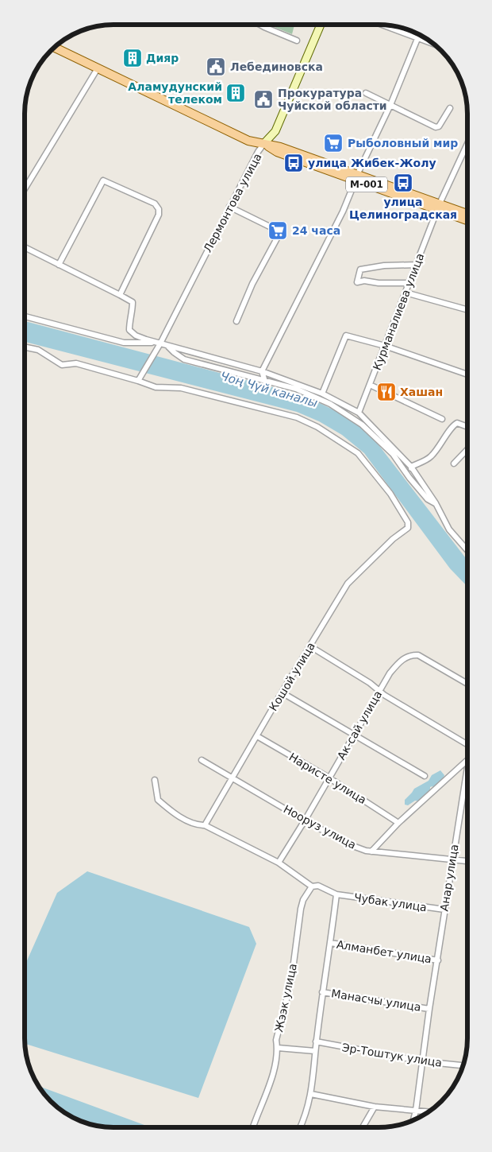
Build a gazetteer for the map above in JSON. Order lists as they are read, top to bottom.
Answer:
{
  "streets": {
    "main road": ["М-001", "Лермонтова улица"],
    "street": [
      "Курманалиева улица",
      "Кошой улица",
      "Ак-сай улица",
      "Наристе улица",
      "Нооруз улица",
      "Анар улица",
      "Чубак улица",
      "Алманбет улица",
      "Жээк улица",
      "Манасчы улица",
      "Эр-Тоштук улица"
    ]
  },
  "crossings": [
    ["М-001", "Лермонтова улица"],
    ["М-001", "Курманалиева улица"],
    ["Лермонтова улица", "Кошой улица"],
    ["Кошой улица", "Наристе улица"],
    ["Кошой улица", "Нооруз улица"],
    ["Кошой улица", "Анар улица"],
    ["Ак-сай улица", "Наристе улица"],
    ["Ак-сай улица", "Нооруз улица"],
    ["Ак-сай улица", "Анар улица"],
    ["Нооруз улица", "Анар улица"],
    ["Анар улица", "Чубак улица"],
    ["Анар улица", "Алманбет улица"],
    ["Анар улица", "Манасчы улица"],
    ["Анар улица", "Эр-Тоштук улица"]
  ],
  "water": ["Чоң Чүй каналы"],
  "places": {
    "building": ["Дияр", "Аламудунский телеком"],
    "public building": ["Лебединовска", "Прокуратура Чуйской области"],
    "supermarket": ["Рыболовный мир", "24 часа"],
    "bus stop": ["улица Жибек-Жолу", "улица Целиноградская"],
    "restaurant": ["Хашан"]
  }
}
